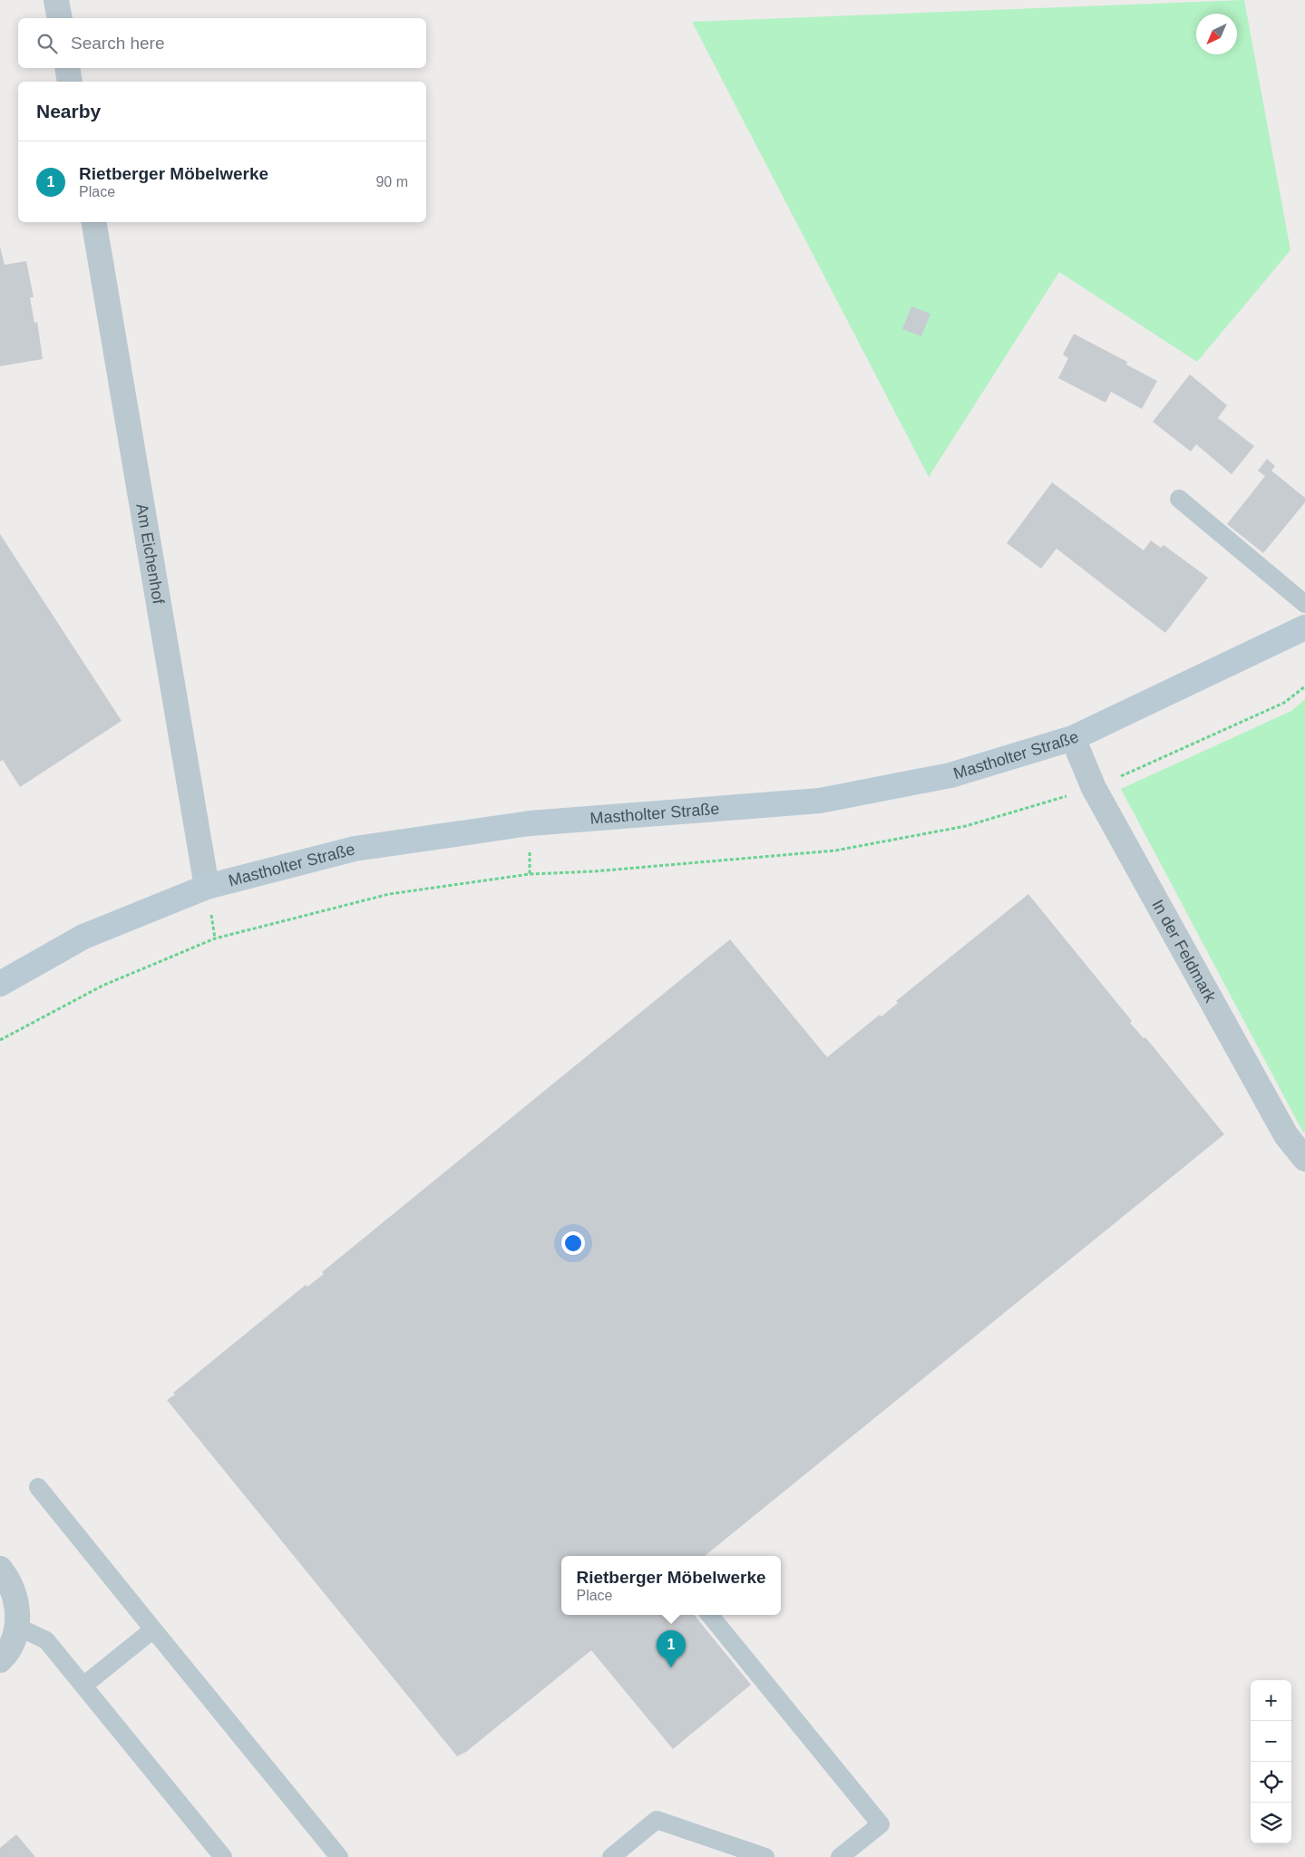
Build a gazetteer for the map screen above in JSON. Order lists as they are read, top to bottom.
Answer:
{
  "streets": {
    "main road": ["Mastholter Straße"],
    "street": ["Am Eichenhof", "In der Feldmark"]
  },
  "crossings": [
    ["Am Eichenhof", "Mastholter Straße"],
    ["Mastholter Straße", "In der Feldmark"]
  ],
  "north": "bottom left",
  "page": {
    "search": "Search here",
    "heading": "Nearby",
    "list": [
      {
        "mark": "1",
        "name": "Rietberger Möbelwerke",
        "note": "Place",
        "value": "90 m"
      }
    ],
    "popup": ["Rietberger Möbelwerke", "Place"],
    "pins": "1",
    "map_buttons": ["+", "−"]
  }
}
